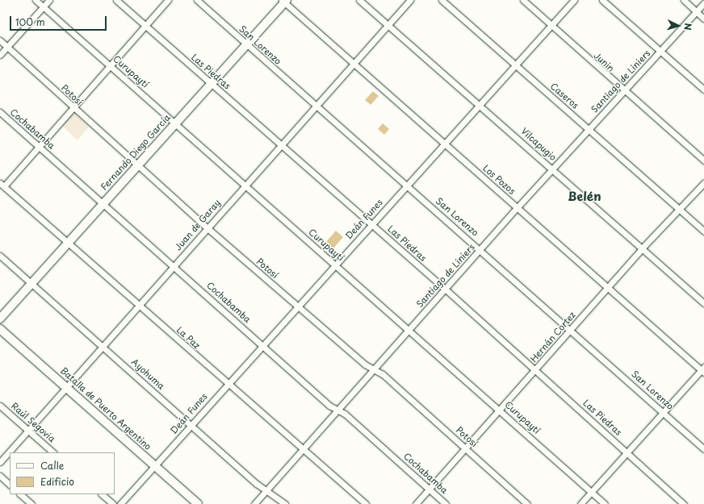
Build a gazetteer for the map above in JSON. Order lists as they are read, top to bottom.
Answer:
{
  "streets": {
    "main road": ["Fernando Diego García", "Batalla de Puerto Argentino"],
    "street": [
      "San Lorenzo",
      "Junin",
      "Curupaytí",
      "Las Piedras",
      "Santiago de Liniers",
      "Potosí",
      "Caseros",
      "Cochabamba",
      "Vilcapugio",
      "Los Pozos",
      "Deán Funes",
      "Juan de Garay",
      "Hernán Cortez",
      "La Paz",
      "Ayohuma",
      "Raúl Segovia"
    ]
  },
  "crossings": [
    ["San Lorenzo", "Santiago de Liniers"],
    ["San Lorenzo", "Fernando Diego García"],
    ["San Lorenzo", "Deán Funes"],
    ["San Lorenzo", "Juan de Garay"],
    ["San Lorenzo", "Hernán Cortez"],
    ["Junin", "Santiago de Liniers"],
    ["Junin", "Deán Funes"],
    ["Curupaytí", "Santiago de Liniers"],
    ["Curupaytí", "Fernando Diego García"],
    ["Curupaytí", "Deán Funes"],
    ["Curupaytí", "Juan de Garay"],
    ["Curupaytí", "Hernán Cortez"],
    ["Las Piedras", "Santiago de Liniers"],
    ["Las Piedras", "Fernando Diego García"],
    ["Las Piedras", "Deán Funes"],
    ["Las Piedras", "Juan de Garay"],
    ["Las Piedras", "Hernán Cortez"],
    ["Santiago de Liniers", "Potosí"],
    ["Santiago de Liniers", "Caseros"],
    ["Santiago de Liniers", "Cochabamba"],
    ["Santiago de Liniers", "Vilcapugio"],
    ["Santiago de Liniers", "Los Pozos"],
    ["Santiago de Liniers", "La Paz"],
    ["Santiago de Liniers", "Ayohuma"],
    ["Potosí", "Fernando Diego García"],
    ["Potosí", "Deán Funes"],
    ["Potosí", "Juan de Garay"],
    ["Potosí", "Hernán Cortez"],
    ["Caseros", "Deán Funes"],
    ["Caseros", "Hernán Cortez"],
    ["Cochabamba", "Fernando Diego García"],
    ["Cochabamba", "Deán Funes"],
    ["Cochabamba", "Juan de Garay"],
    ["Cochabamba", "Hernán Cortez"],
    ["Vilcapugio", "Deán Funes"],
    ["Vilcapugio", "Juan de Garay"],
    ["Vilcapugio", "Hernán Cortez"],
    ["Fernando Diego García", "Los Pozos"],
    ["Fernando Diego García", "La Paz"],
    ["Fernando Diego García", "Ayohuma"],
    ["Los Pozos", "Deán Funes"],
    ["Los Pozos", "Juan de Garay"],
    ["Los Pozos", "Hernán Cortez"],
    ["Deán Funes", "La Paz"],
    ["Deán Funes", "Ayohuma"],
    ["Deán Funes", "Batalla de Puerto Argentino"],
    ["Juan de Garay", "La Paz"],
    ["Juan de Garay", "Ayohuma"],
    ["Juan de Garay", "Batalla de Puerto Argentino"],
    ["Juan de Garay", "Raúl Segovia"]
  ],
  "districts": ["Belén"],
  "legend": ["Calle", "Edificio"],
  "scale_bar": "100 m",
  "north": "right"
}
